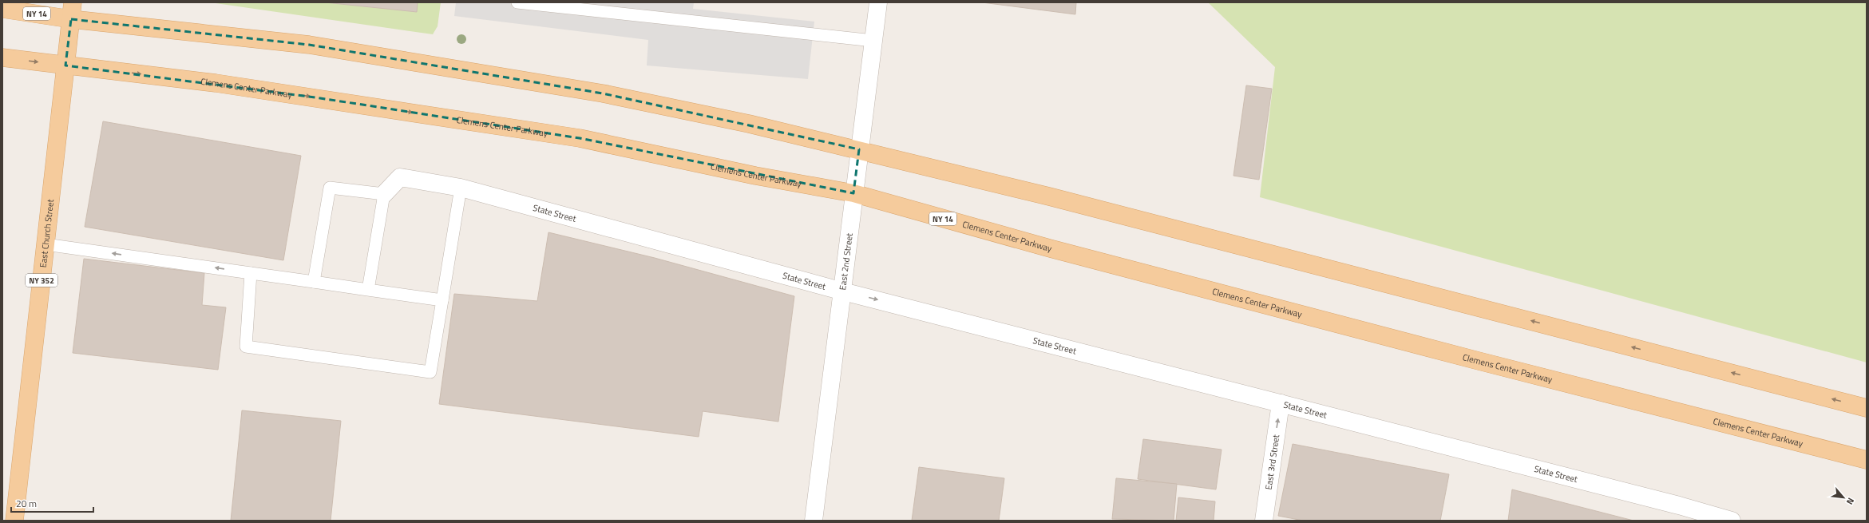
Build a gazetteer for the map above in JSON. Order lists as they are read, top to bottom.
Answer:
{
  "streets": {
    "main road": [
      "NY 14",
      "Clemens Center Parkway",
      "East Church Street",
      "NY 352"
    ],
    "street": ["State Street", "East 2nd Street", "East 3rd Street"]
  },
  "crossings": [
    ["NY 14", "East Church Street"],
    ["NY 14", "East 2nd Street"],
    ["Clemens Center Parkway", "East Church Street"],
    ["Clemens Center Parkway", "East 2nd Street"],
    ["State Street", "East 2nd Street"],
    ["State Street", "East 3rd Street"]
  ],
  "one_way": ["East 3rd Street"],
  "scale_bar": "20 m",
  "north": "bottom right"
}
